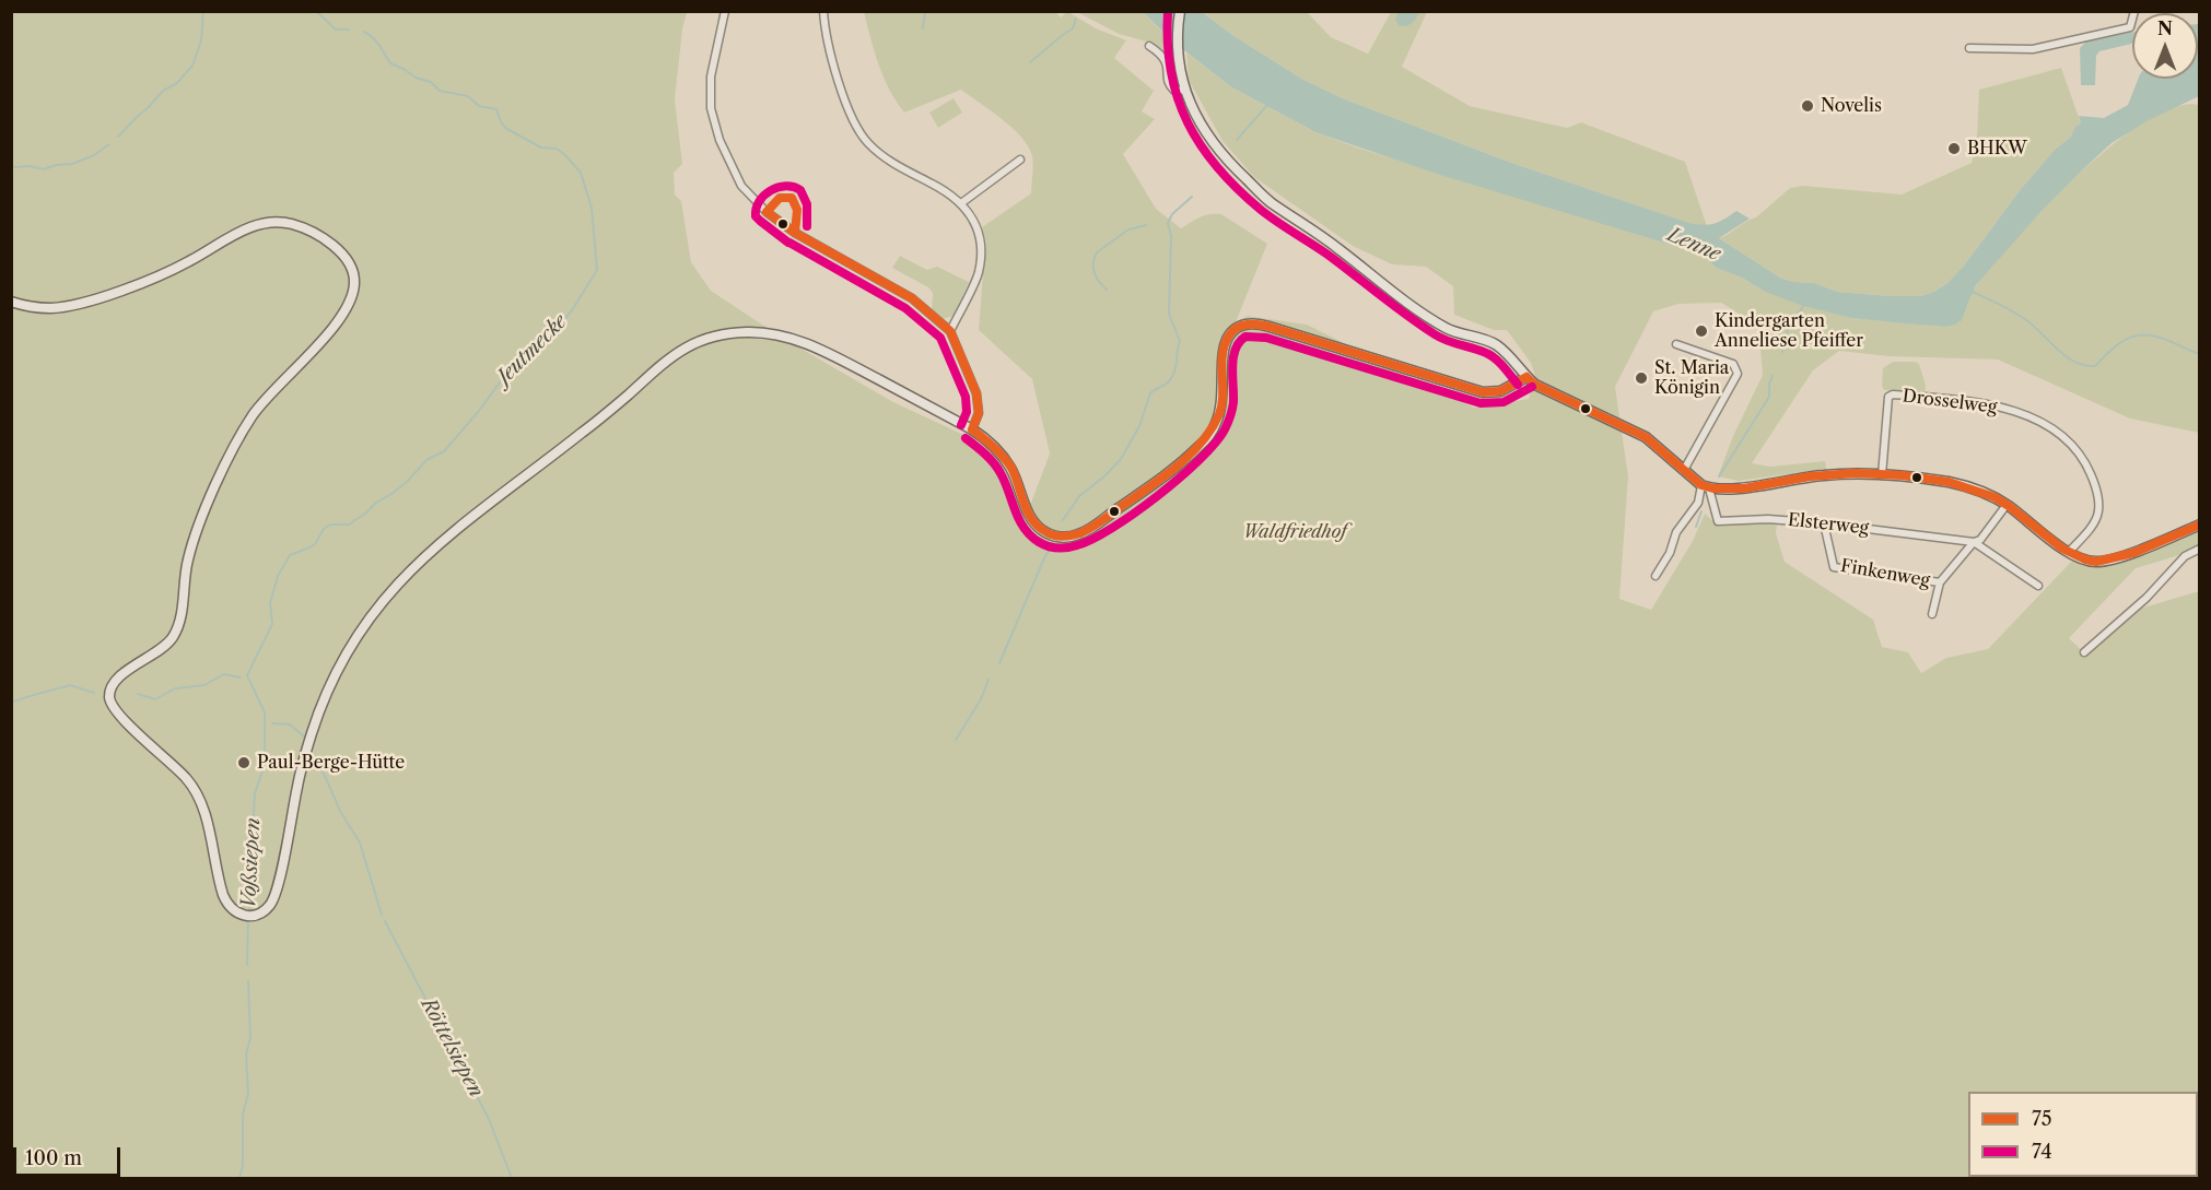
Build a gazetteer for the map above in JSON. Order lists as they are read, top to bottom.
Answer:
{
  "streets": {
    "street": ["Drosselweg", "Elsterweg", "Finkenweg"]
  },
  "crossings": [
    ["Elsterweg", "Finkenweg"]
  ],
  "water": [
    "Lenne",
    "Jeutmecke",
    "Voßsiepen",
    "Röttelsiepen"
  ],
  "parks": ["Waldfriedhof"],
  "places": [
    "Novelis",
    "BHKW",
    "Kindergarten Anneliese Pfeiffer",
    "St. Maria Königin",
    "Paul-Berge-Hütte"
  ],
  "lines": ["transit line 74", "transit line 75"],
  "legend": ["75", "74"],
  "scale_bar": "100 m",
  "north": "top"
}
